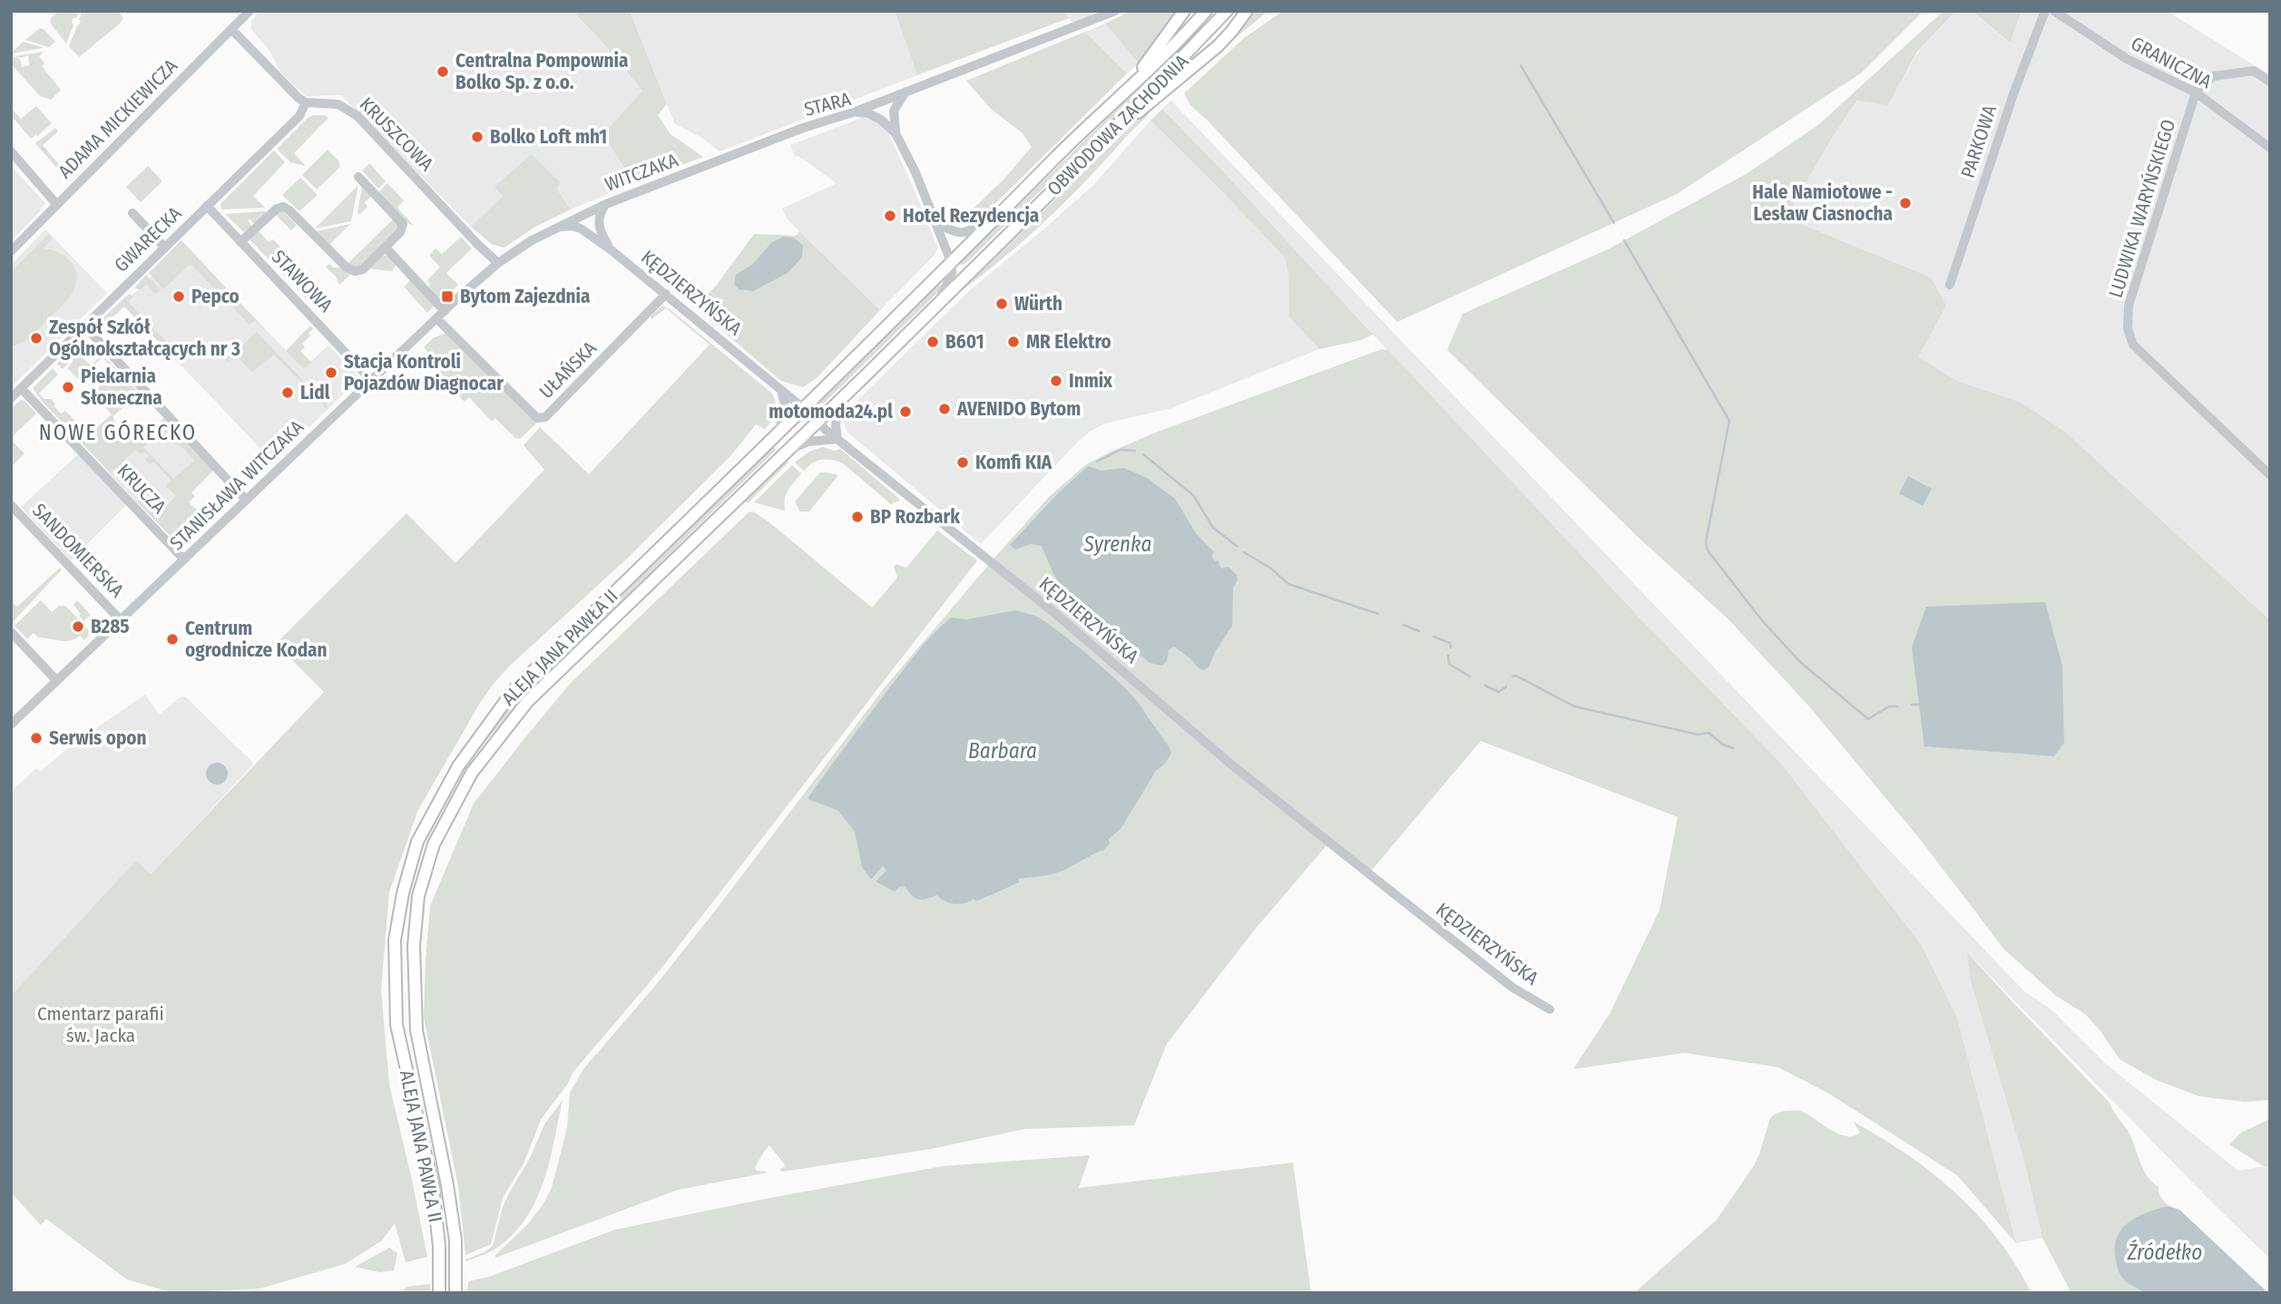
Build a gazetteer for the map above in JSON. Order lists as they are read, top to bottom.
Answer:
{
  "streets": {
    "main road": ["OBWODOWA ZACHODNIA", "ALEJA JANA PAWŁA II"],
    "street": [
      "GRANICZNA",
      "STARA",
      "ADAMA MICKIEWICZA",
      "KRUSZCOWA",
      "PARKOWA",
      "WITCZAKA",
      "LUDWIKA WARYŃSKIEGO",
      "GWARECKA",
      "STAWOWA",
      "KĘDZIERZYŃSKA",
      "UŁAŃSKA",
      "STANISŁAWA WITCZAKA",
      "KRUCZA",
      "SANDOMIERSKA"
    ]
  },
  "crossings": [
    ["GRANICZNA", "LUDWIKA WARYŃSKIEGO"],
    ["STARA", "OBWODOWA ZACHODNIA"],
    ["STARA", "WITCZAKA"],
    ["STARA", "ALEJA JANA PAWŁA II"],
    ["OBWODOWA ZACHODNIA", "ALEJA JANA PAWŁA II"],
    ["KRUSZCOWA", "GWARECKA"],
    ["KRUSZCOWA", "STANISŁAWA WITCZAKA"],
    ["WITCZAKA", "KĘDZIERZYŃSKA"],
    ["WITCZAKA", "STANISŁAWA WITCZAKA"],
    ["GWARECKA", "STAWOWA"],
    ["GWARECKA", "KRUCZA"],
    ["STAWOWA", "STANISŁAWA WITCZAKA"],
    ["KĘDZIERZYŃSKA", "UŁAŃSKA"],
    ["KĘDZIERZYŃSKA", "STANISŁAWA WITCZAKA"],
    ["KĘDZIERZYŃSKA", "ALEJA JANA PAWŁA II"],
    ["UŁAŃSKA", "STANISŁAWA WITCZAKA"],
    ["STANISŁAWA WITCZAKA", "KRUCZA"],
    ["STANISŁAWA WITCZAKA", "SANDOMIERSKA"]
  ],
  "districts": ["NOWE GÓRECKO"],
  "water": ["Syrenka", "Barbara", "Źródełko"],
  "parks": ["Cmentarz parafii św. Jacka"],
  "places": {
    "other": [
      "Centralna Pompownia Bolko Sp. z o.o.",
      "Bolko Loft mh1",
      "Hale Namiotowe - Lesław Ciasnocha",
      "Hotel Rezydencja",
      "Pepco",
      "Würth",
      "Zespół Szkół Ogólnokształcących nr 3",
      "B601",
      "MR Elektro",
      "Stacja Kontroli Pojazdów Diagnocar",
      "Inmix",
      "Piekarnia Słoneczna",
      "Lidl",
      "AVENIDO Bytom",
      "motomoda24.pl",
      "Komfi KIA",
      "BP Rozbark",
      "B285",
      "Centrum ogrodnicze Kodan",
      "Serwis opon"
    ],
    "transit": ["Bytom Zajezdnia"]
  }
}
